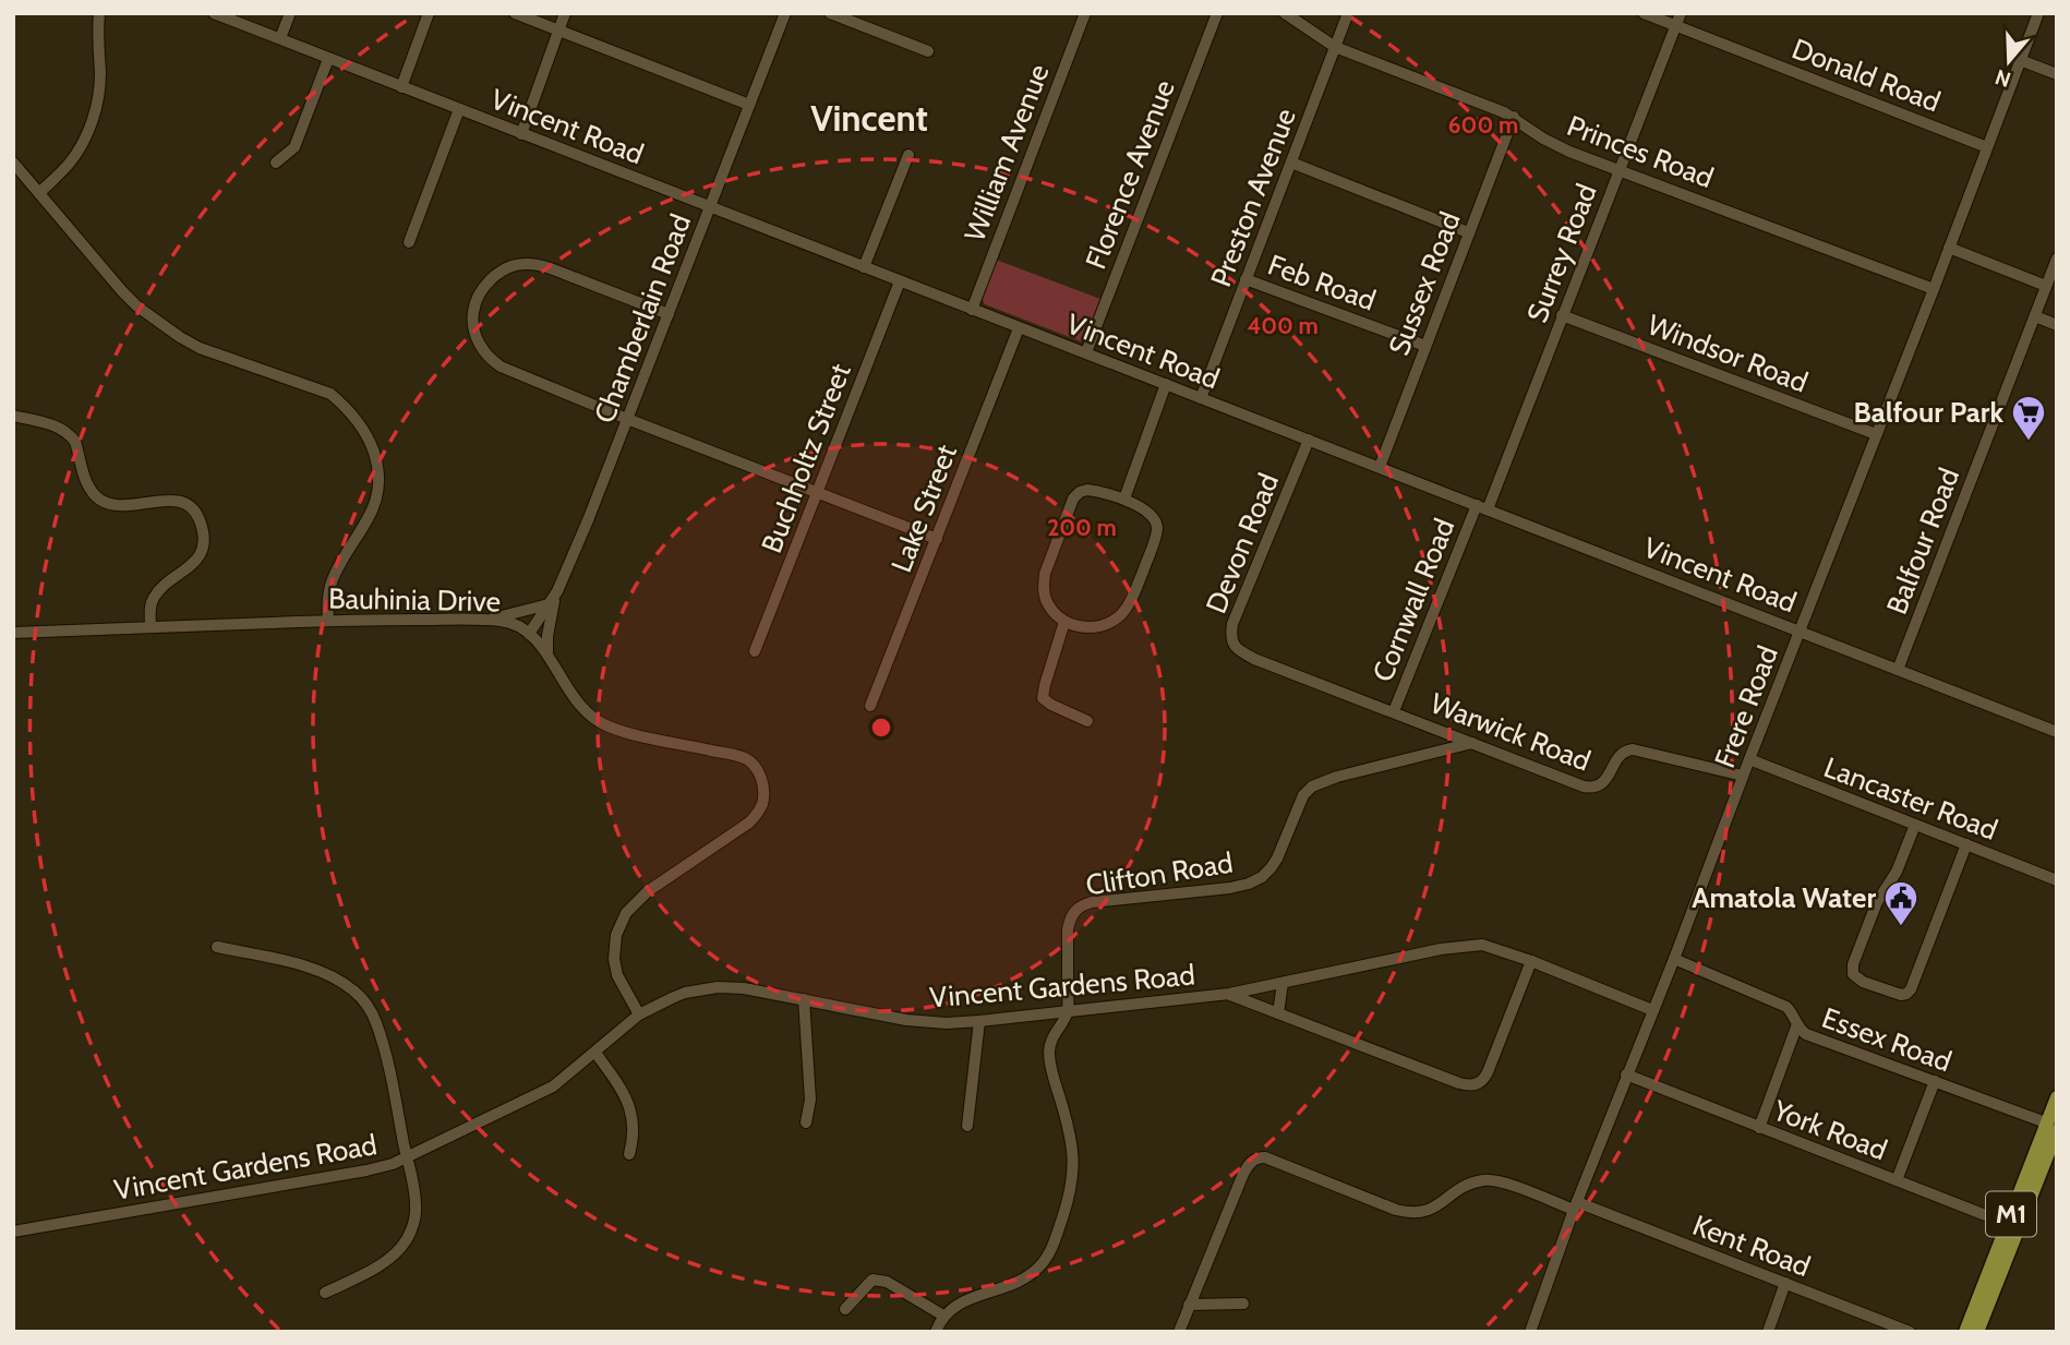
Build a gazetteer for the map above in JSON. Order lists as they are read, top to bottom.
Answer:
{
  "streets": {
    "main road": ["M1"],
    "street": [
      "Donald Road",
      "Vincent Road",
      "Princes Road",
      "William Avenue",
      "Florence Avenue",
      "Preston Avenue",
      "Surrey Road",
      "Feb Road",
      "Sussex Road",
      "Chamberlain Road",
      "Windsor Road",
      "Buchholtz Street",
      "Lake Street",
      "Balfour Road",
      "Devon Road",
      "Bauhinia Drive",
      "Cornwall Road",
      "Frere Road",
      "Warwick Road",
      "Lancaster Road",
      "Clifton Road",
      "Vincent Gardens Road",
      "Essex Road",
      "York Road",
      "Kent Road"
    ]
  },
  "crossings": [
    ["Donald Road", "Surrey Road"],
    ["Donald Road", "Frere Road"],
    ["Vincent Road", "William Avenue"],
    ["Vincent Road", "Florence Avenue"],
    ["Vincent Road", "Preston Avenue"],
    ["Vincent Road", "Surrey Road"],
    ["Vincent Road", "Sussex Road"],
    ["Vincent Road", "Chamberlain Road"],
    ["Vincent Road", "Buchholtz Street"],
    ["Vincent Road", "Lake Street"],
    ["Vincent Road", "Balfour Road"],
    ["Vincent Road", "Devon Road"],
    ["Vincent Road", "Cornwall Road"],
    ["Vincent Road", "Frere Road"],
    ["Princes Road", "Preston Avenue"],
    ["Princes Road", "Surrey Road"],
    ["Princes Road", "Sussex Road"],
    ["Princes Road", "Frere Road"],
    ["Preston Avenue", "Feb Road"],
    ["Surrey Road", "Windsor Road"],
    ["Surrey Road", "Cornwall Road"],
    ["Feb Road", "Sussex Road"],
    ["Chamberlain Road", "Bauhinia Drive"],
    ["Windsor Road", "Frere Road"],
    ["Devon Road", "Warwick Road"],
    ["Bauhinia Drive", "Vincent Gardens Road"],
    ["Cornwall Road", "Warwick Road"],
    ["Frere Road", "Warwick Road"],
    ["Frere Road", "Lancaster Road"],
    ["Frere Road", "Vincent Gardens Road"],
    ["Frere Road", "Essex Road"],
    ["Frere Road", "York Road"],
    ["Frere Road", "Kent Road"],
    ["Warwick Road", "Clifton Road"],
    ["Clifton Road", "Vincent Gardens Road"],
    ["Essex Road", "M1"],
    ["York Road", "M1"]
  ],
  "districts": ["Vincent"],
  "places": {
    "supermarket": ["Balfour Park"],
    "public building": ["Amatola Water"]
  },
  "north": "bottom",
  "rings": ["600 m", "400 m", "200 m"]
}
